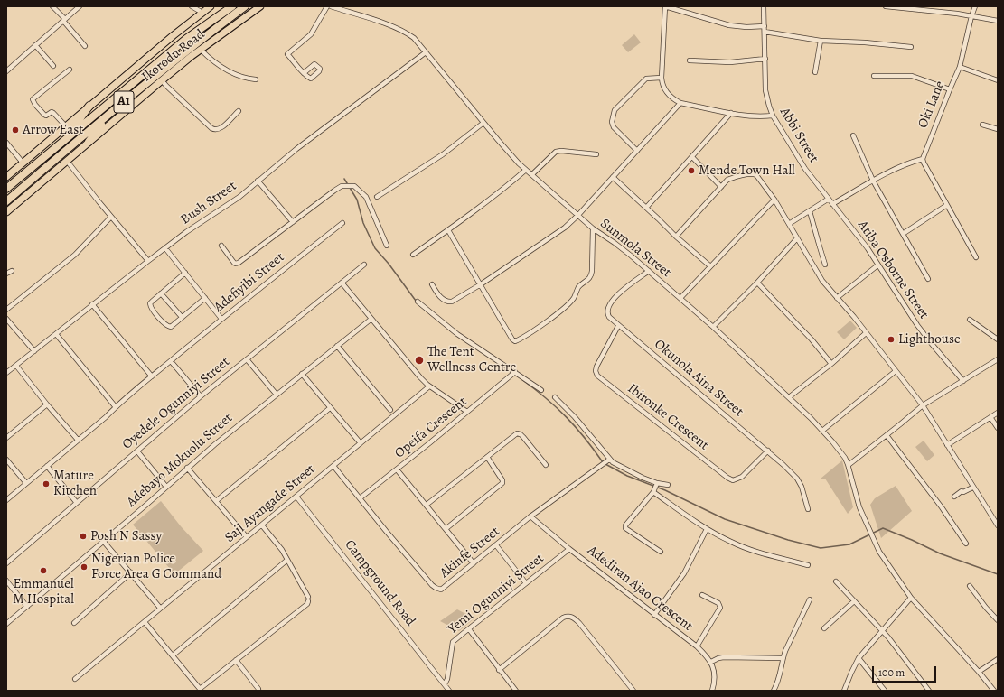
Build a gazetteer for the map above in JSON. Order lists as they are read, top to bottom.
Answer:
{
  "streets": {
    "highway": ["Ikorodu Road", "A1"],
    "street": [
      "Oki Lane",
      "Abbi Street",
      "Bush Street",
      "Sunmola Street",
      "Atiba Osborne Street",
      "Adefiyibi Street",
      "Okunola Aina Street",
      "Oyedele Ogunniyi Street",
      "Ibironke Crescent",
      "Opeifa Crescent",
      "Adebayo Mokuolu Street",
      "Saji Ayangade Street",
      "Akinfe Street",
      "Campground Road",
      "Adediran Ajao Crescent",
      "Yemi Ogunniyi Street"
    ]
  },
  "crossings": [
    ["Abbi Street", "Atiba Osborne Street"],
    ["Bush Street", "Sunmola Street"],
    ["Sunmola Street", "Okunola Aina Street"],
    ["Okunola Aina Street", "Ibironke Crescent"],
    ["Opeifa Crescent", "Akinfe Street"],
    ["Saji Ayangade Street", "Akinfe Street"],
    ["Saji Ayangade Street", "Campground Road"],
    ["Akinfe Street", "Adediran Ajao Crescent"],
    ["Campground Road", "Yemi Ogunniyi Street"],
    ["Adediran Ajao Crescent", "Yemi Ogunniyi Street"]
  ],
  "places": [
    "Arrow East",
    "Mende Town Hall",
    "Lighthouse",
    "The Tent Wellness Centre",
    "Mature Kitchen",
    "Posh N Sassy",
    "Nigerian Police Force Area G Command",
    "Emmanuel M Hospital"
  ],
  "scale_bar": "100 m"
}
